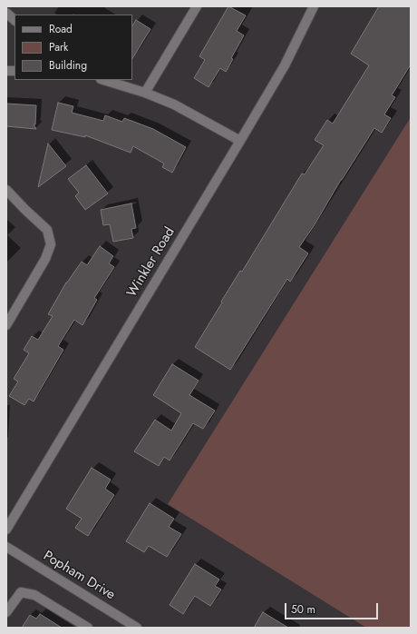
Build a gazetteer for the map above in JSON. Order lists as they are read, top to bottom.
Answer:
{
  "streets": {
    "street": ["Winkler Road", "Popham Drive"]
  },
  "legend": ["Road", "Park", "Building"],
  "scale_bar": "50 m"
}
